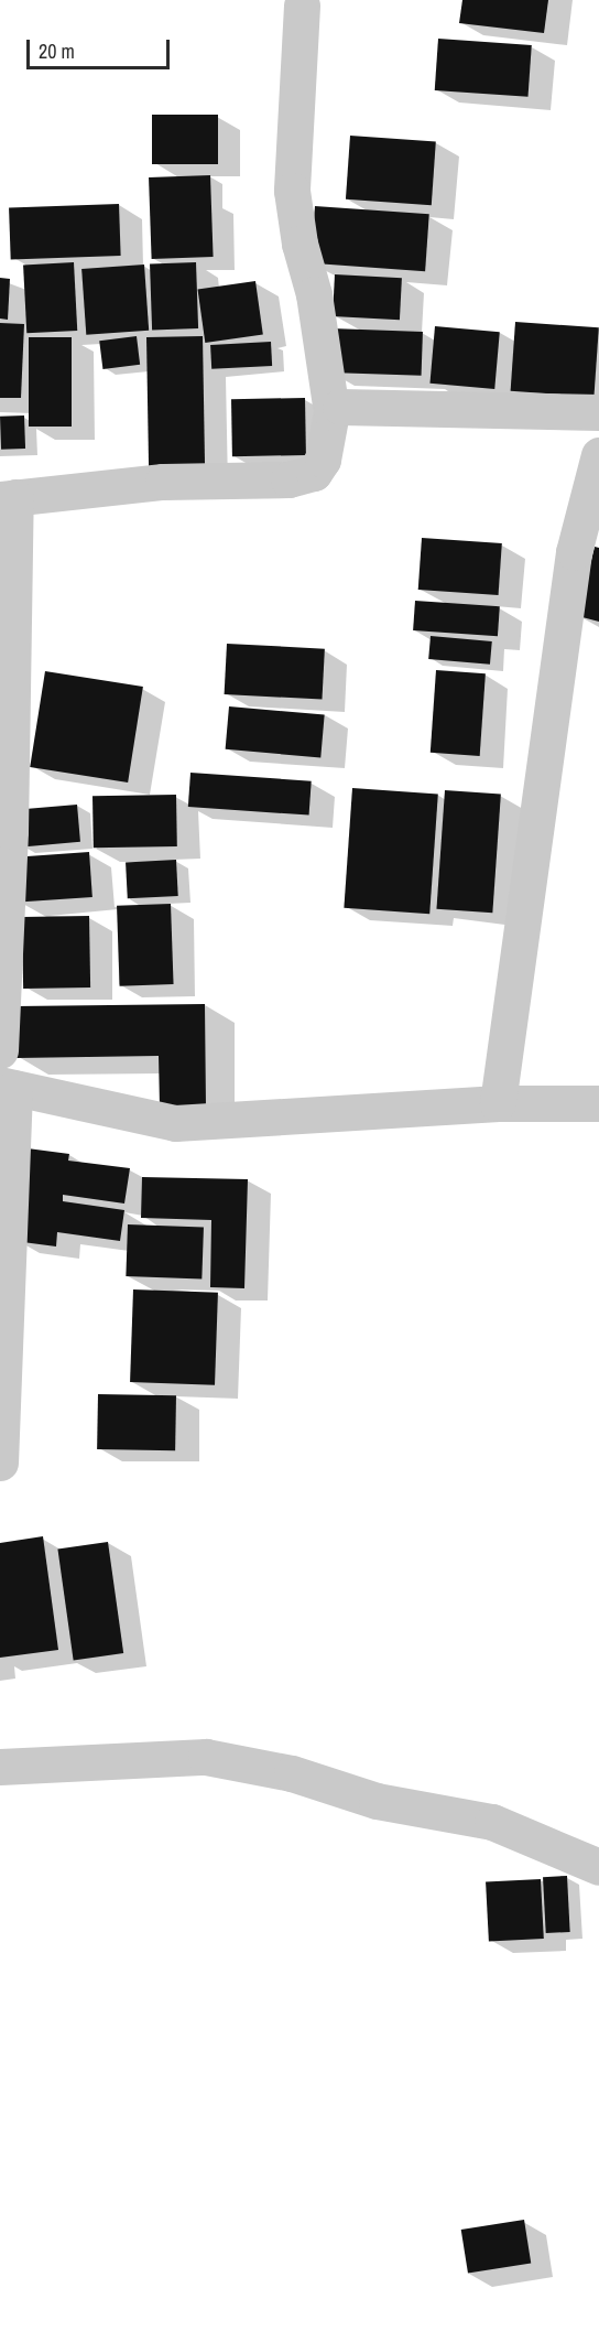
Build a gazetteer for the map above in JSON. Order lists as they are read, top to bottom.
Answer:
{
  "scale_bar": "20 m"
}
